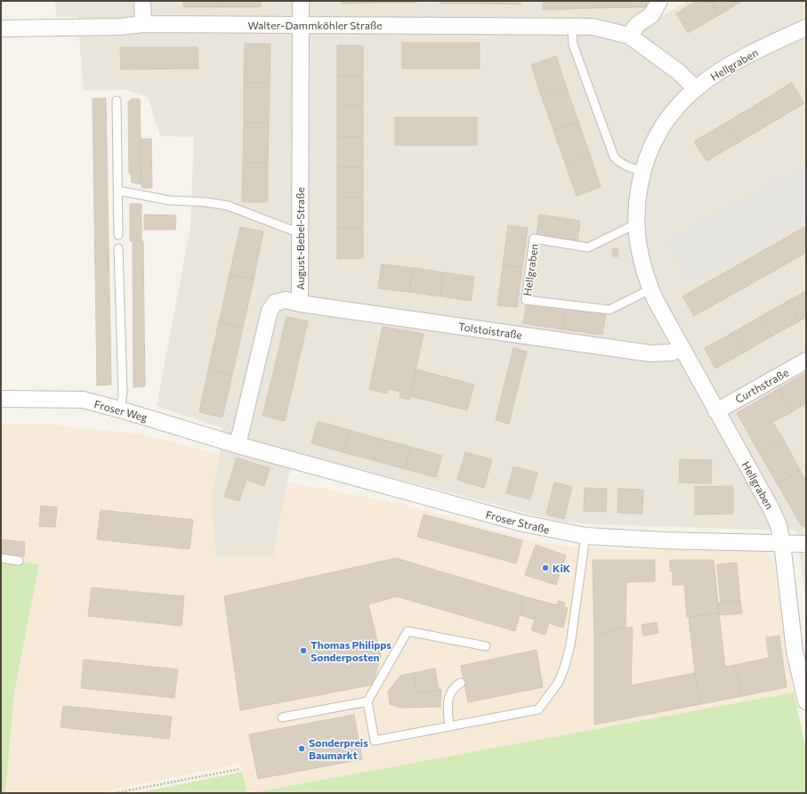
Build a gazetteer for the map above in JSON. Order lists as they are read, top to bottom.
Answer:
{
  "streets": {
    "street": [
      "Walter-Dammköhler Straße",
      "Hellgraben",
      "August-Bebel-Straße",
      "Tolstoistraße",
      "Curthstraße",
      "Froser Weg",
      "Froser Straße"
    ]
  },
  "crossings": [
    ["Walter-Dammköhler Straße", "Hellgraben"],
    ["Walter-Dammköhler Straße", "August-Bebel-Straße"],
    ["Hellgraben", "Tolstoistraße"],
    ["Hellgraben", "Curthstraße"],
    ["Hellgraben", "Froser Straße"],
    ["August-Bebel-Straße", "Tolstoistraße"],
    ["August-Bebel-Straße", "Froser Weg"],
    ["August-Bebel-Straße", "Froser Straße"],
    ["Froser Weg", "Froser Straße"]
  ],
  "places": ["KiK", "Thomas Philipps Sonderposten", "Sonderpreis Baumarkt"]
}
